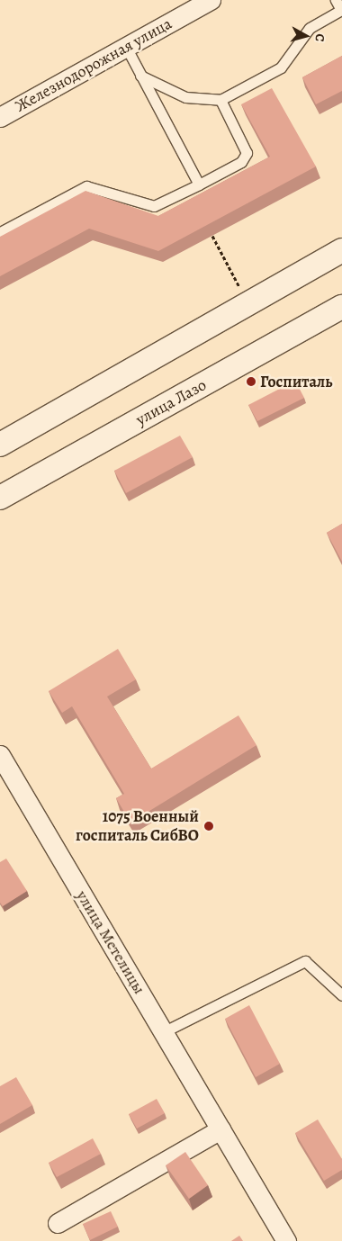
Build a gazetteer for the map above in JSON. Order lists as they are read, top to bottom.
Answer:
{
  "streets": {
    "street": ["Железнодорожная улица", "улица Лазо", "улица Метелицы"]
  },
  "places": ["Госпиталь", "1075 Военный госпиталь СибВО"],
  "north": "right"
}
